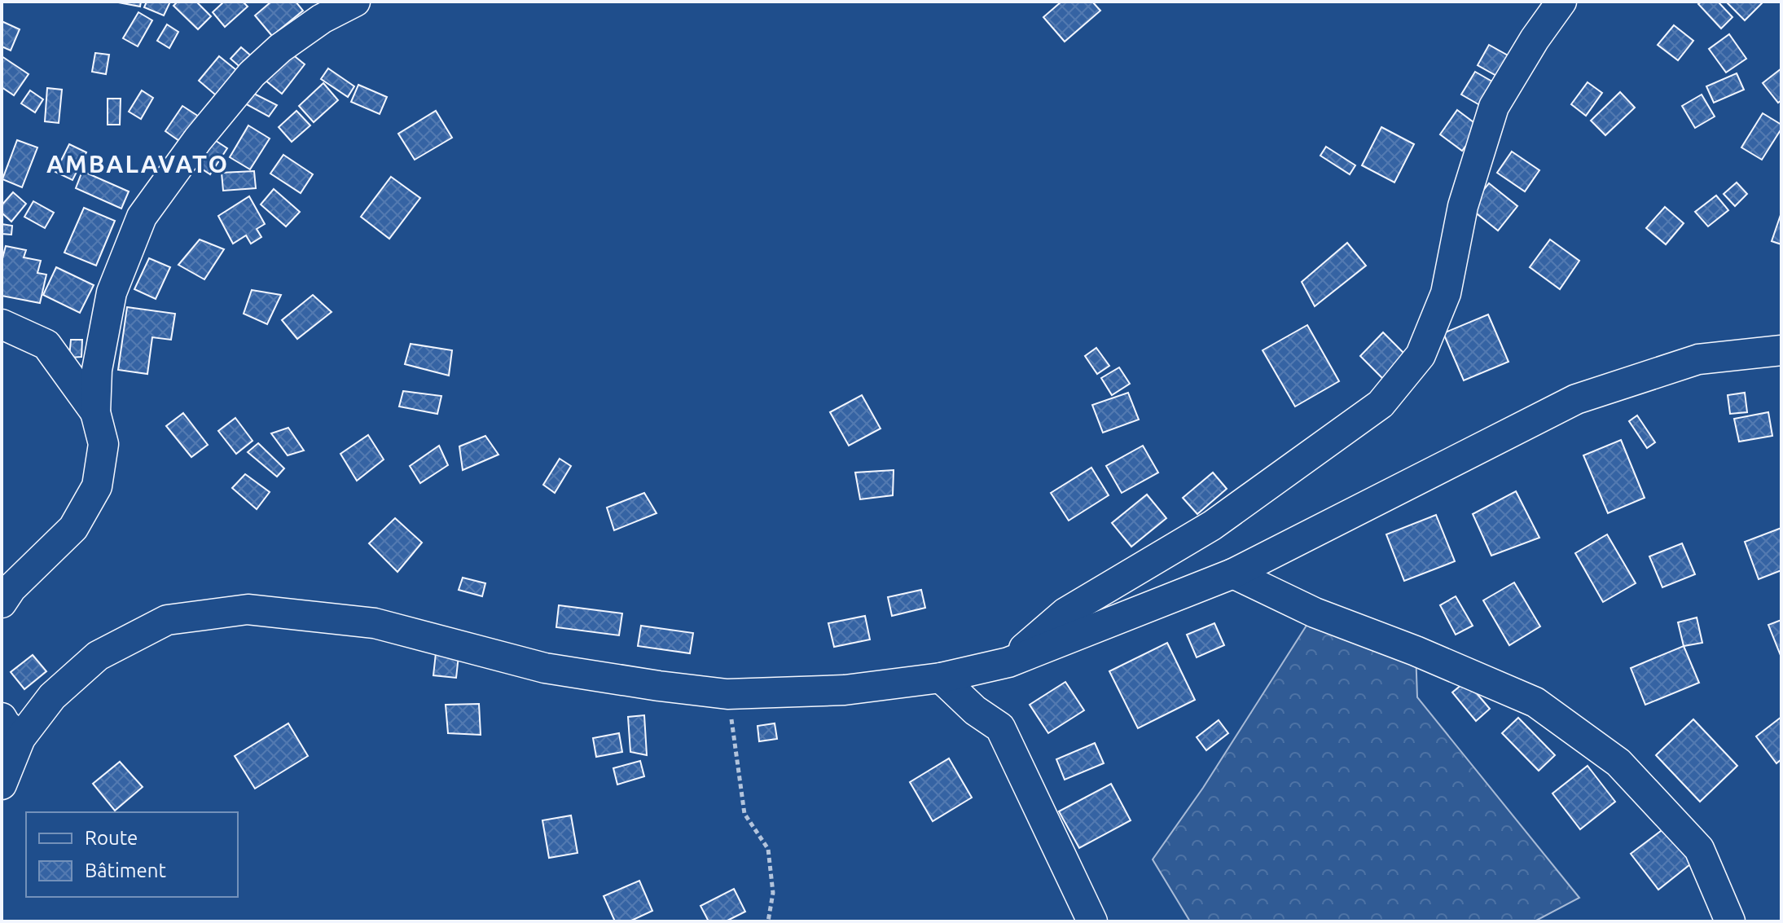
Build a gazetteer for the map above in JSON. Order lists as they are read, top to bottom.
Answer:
{
  "districts": ["AMBALAVATO"],
  "legend": ["Route", "Bâtiment"]
}
